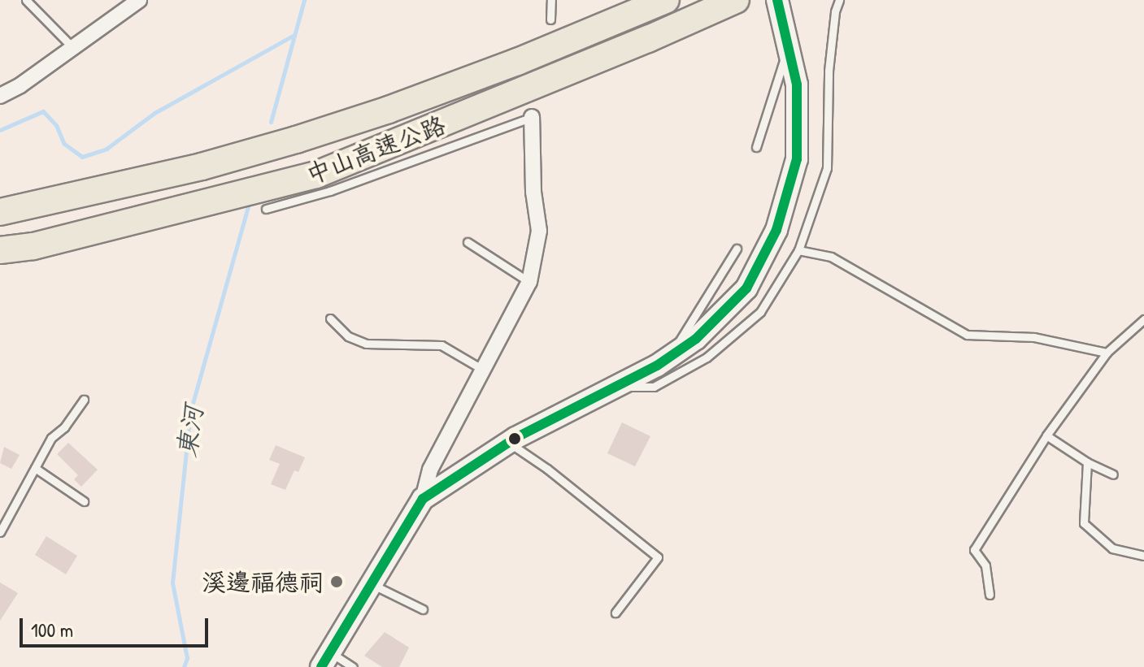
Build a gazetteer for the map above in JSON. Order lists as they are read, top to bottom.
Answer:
{
  "streets": {
    "highway": ["中山高速公路"]
  },
  "water": ["東河"],
  "places": ["溪邊福德祠"],
  "scale_bar": "100 m"
}
